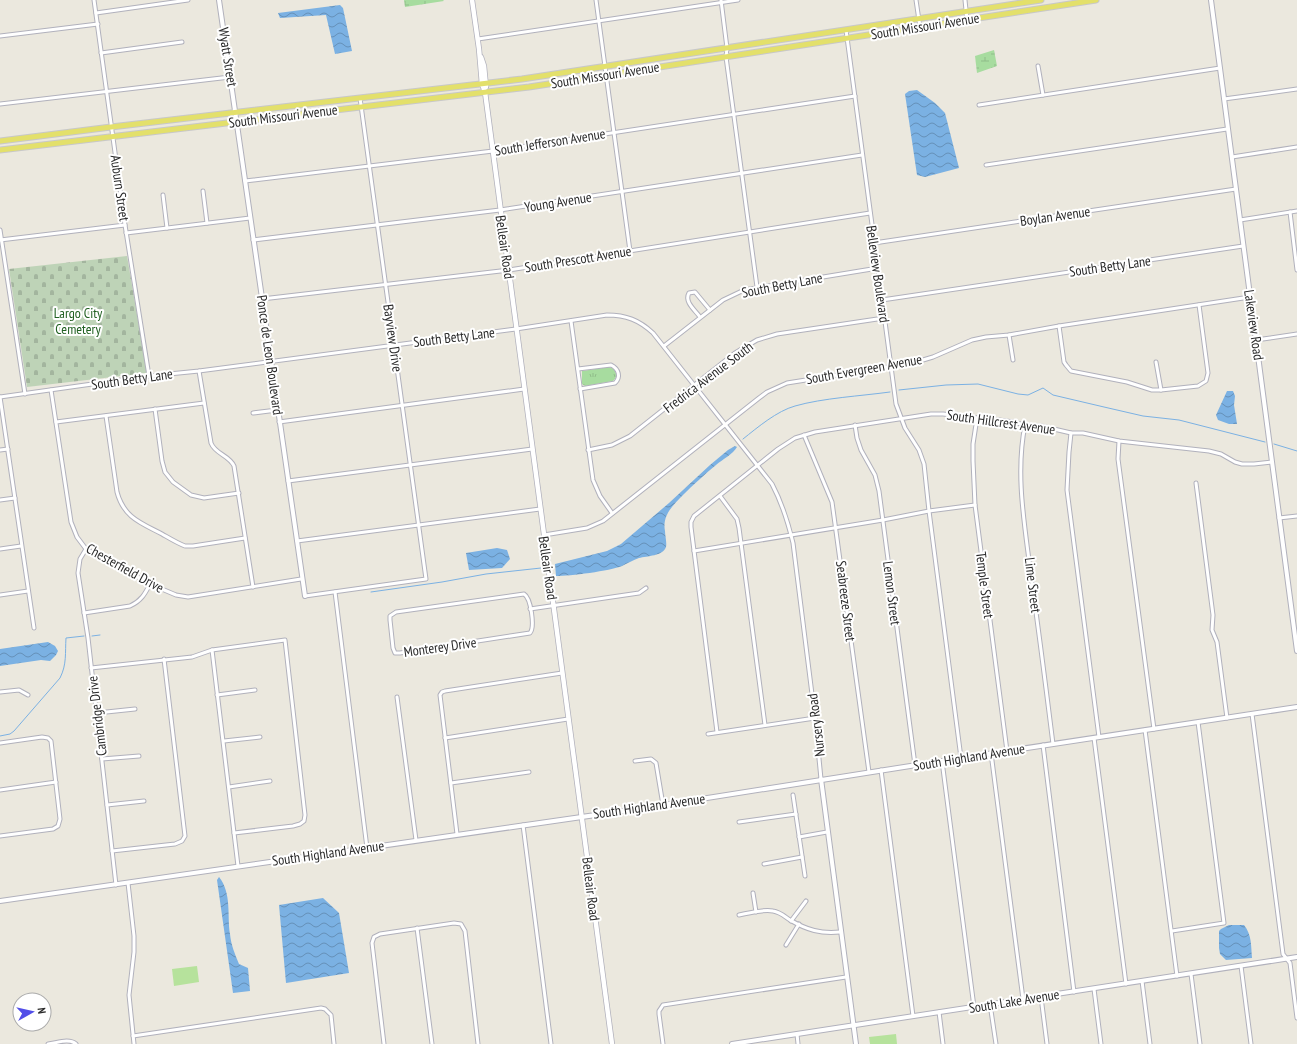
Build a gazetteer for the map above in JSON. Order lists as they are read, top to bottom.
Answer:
{
  "streets": {
    "main road": ["South Missouri Avenue", "Belleair Road"],
    "street": [
      "Wyatt Street",
      "South Jefferson Avenue",
      "Auburn Street",
      "Young Avenue",
      "Boylan Avenue",
      "South Prescott Avenue",
      "South Betty Lane",
      "Belleview Boulevard",
      "Lakeview Road",
      "Bayview Drive",
      "Ponce de Leon Boulevard",
      "South Evergreen Avenue",
      "Fredrica Avenue South",
      "South Hillcrest Avenue",
      "Chesterfield Drive",
      "Temple Street",
      "Lime Street",
      "Lemon Street",
      "Seabreeze Street",
      "Monterey Drive",
      "Cambridge Drive",
      "Nursery Road",
      "South Highland Avenue",
      "South Lake Avenue"
    ]
  },
  "crossings": [
    ["South Missouri Avenue", "Wyatt Street"],
    ["South Missouri Avenue", "Auburn Street"],
    ["South Missouri Avenue", "Belleair Road"],
    ["South Missouri Avenue", "Belleview Boulevard"],
    ["South Missouri Avenue", "Bayview Drive"],
    ["South Missouri Avenue", "Ponce de Leon Boulevard"],
    ["Wyatt Street", "Ponce de Leon Boulevard"],
    ["South Jefferson Avenue", "Belleair Road"],
    ["South Jefferson Avenue", "Belleview Boulevard"],
    ["South Jefferson Avenue", "Bayview Drive"],
    ["South Jefferson Avenue", "Ponce de Leon Boulevard"],
    ["Auburn Street", "South Betty Lane"],
    ["Young Avenue", "Belleair Road"],
    ["Young Avenue", "Belleview Boulevard"],
    ["Young Avenue", "Bayview Drive"],
    ["Young Avenue", "Ponce de Leon Boulevard"],
    ["Boylan Avenue", "Belleview Boulevard"],
    ["Boylan Avenue", "Lakeview Road"],
    ["Belleair Road", "South Prescott Avenue"],
    ["Belleair Road", "South Betty Lane"],
    ["Belleair Road", "South Evergreen Avenue"],
    ["Belleair Road", "South Highland Avenue"],
    ["South Prescott Avenue", "Belleview Boulevard"],
    ["South Prescott Avenue", "Bayview Drive"],
    ["South Prescott Avenue", "Ponce de Leon Boulevard"],
    ["South Betty Lane", "Belleview Boulevard"],
    ["South Betty Lane", "Lakeview Road"],
    ["South Betty Lane", "Bayview Drive"],
    ["South Betty Lane", "Ponce de Leon Boulevard"],
    ["South Betty Lane", "Chesterfield Drive"],
    ["South Betty Lane", "Nursery Road"],
    ["Belleview Boulevard", "South Evergreen Avenue"],
    ["Belleview Boulevard", "Fredrica Avenue South"],
    ["Belleview Boulevard", "South Hillcrest Avenue"],
    ["Belleview Boulevard", "South Highland Avenue"],
    ["Lakeview Road", "South Evergreen Avenue"],
    ["Lakeview Road", "South Hillcrest Avenue"],
    ["Ponce de Leon Boulevard", "Chesterfield Drive"],
    ["South Evergreen Avenue", "Nursery Road"],
    ["Fredrica Avenue South", "Nursery Road"],
    ["South Hillcrest Avenue", "Temple Street"],
    ["South Hillcrest Avenue", "Lime Street"],
    ["South Hillcrest Avenue", "Lemon Street"],
    ["South Hillcrest Avenue", "Seabreeze Street"],
    ["South Hillcrest Avenue", "Nursery Road"],
    ["Chesterfield Drive", "Cambridge Drive"],
    ["Temple Street", "South Highland Avenue"],
    ["Lime Street", "South Highland Avenue"],
    ["Lemon Street", "South Highland Avenue"],
    ["Seabreeze Street", "South Highland Avenue"],
    ["Cambridge Drive", "South Highland Avenue"],
    ["Nursery Road", "South Highland Avenue"],
    ["Nursery Road", "South Lake Avenue"]
  ],
  "parks": ["Largo City Cemetery"],
  "north": "right"
}
